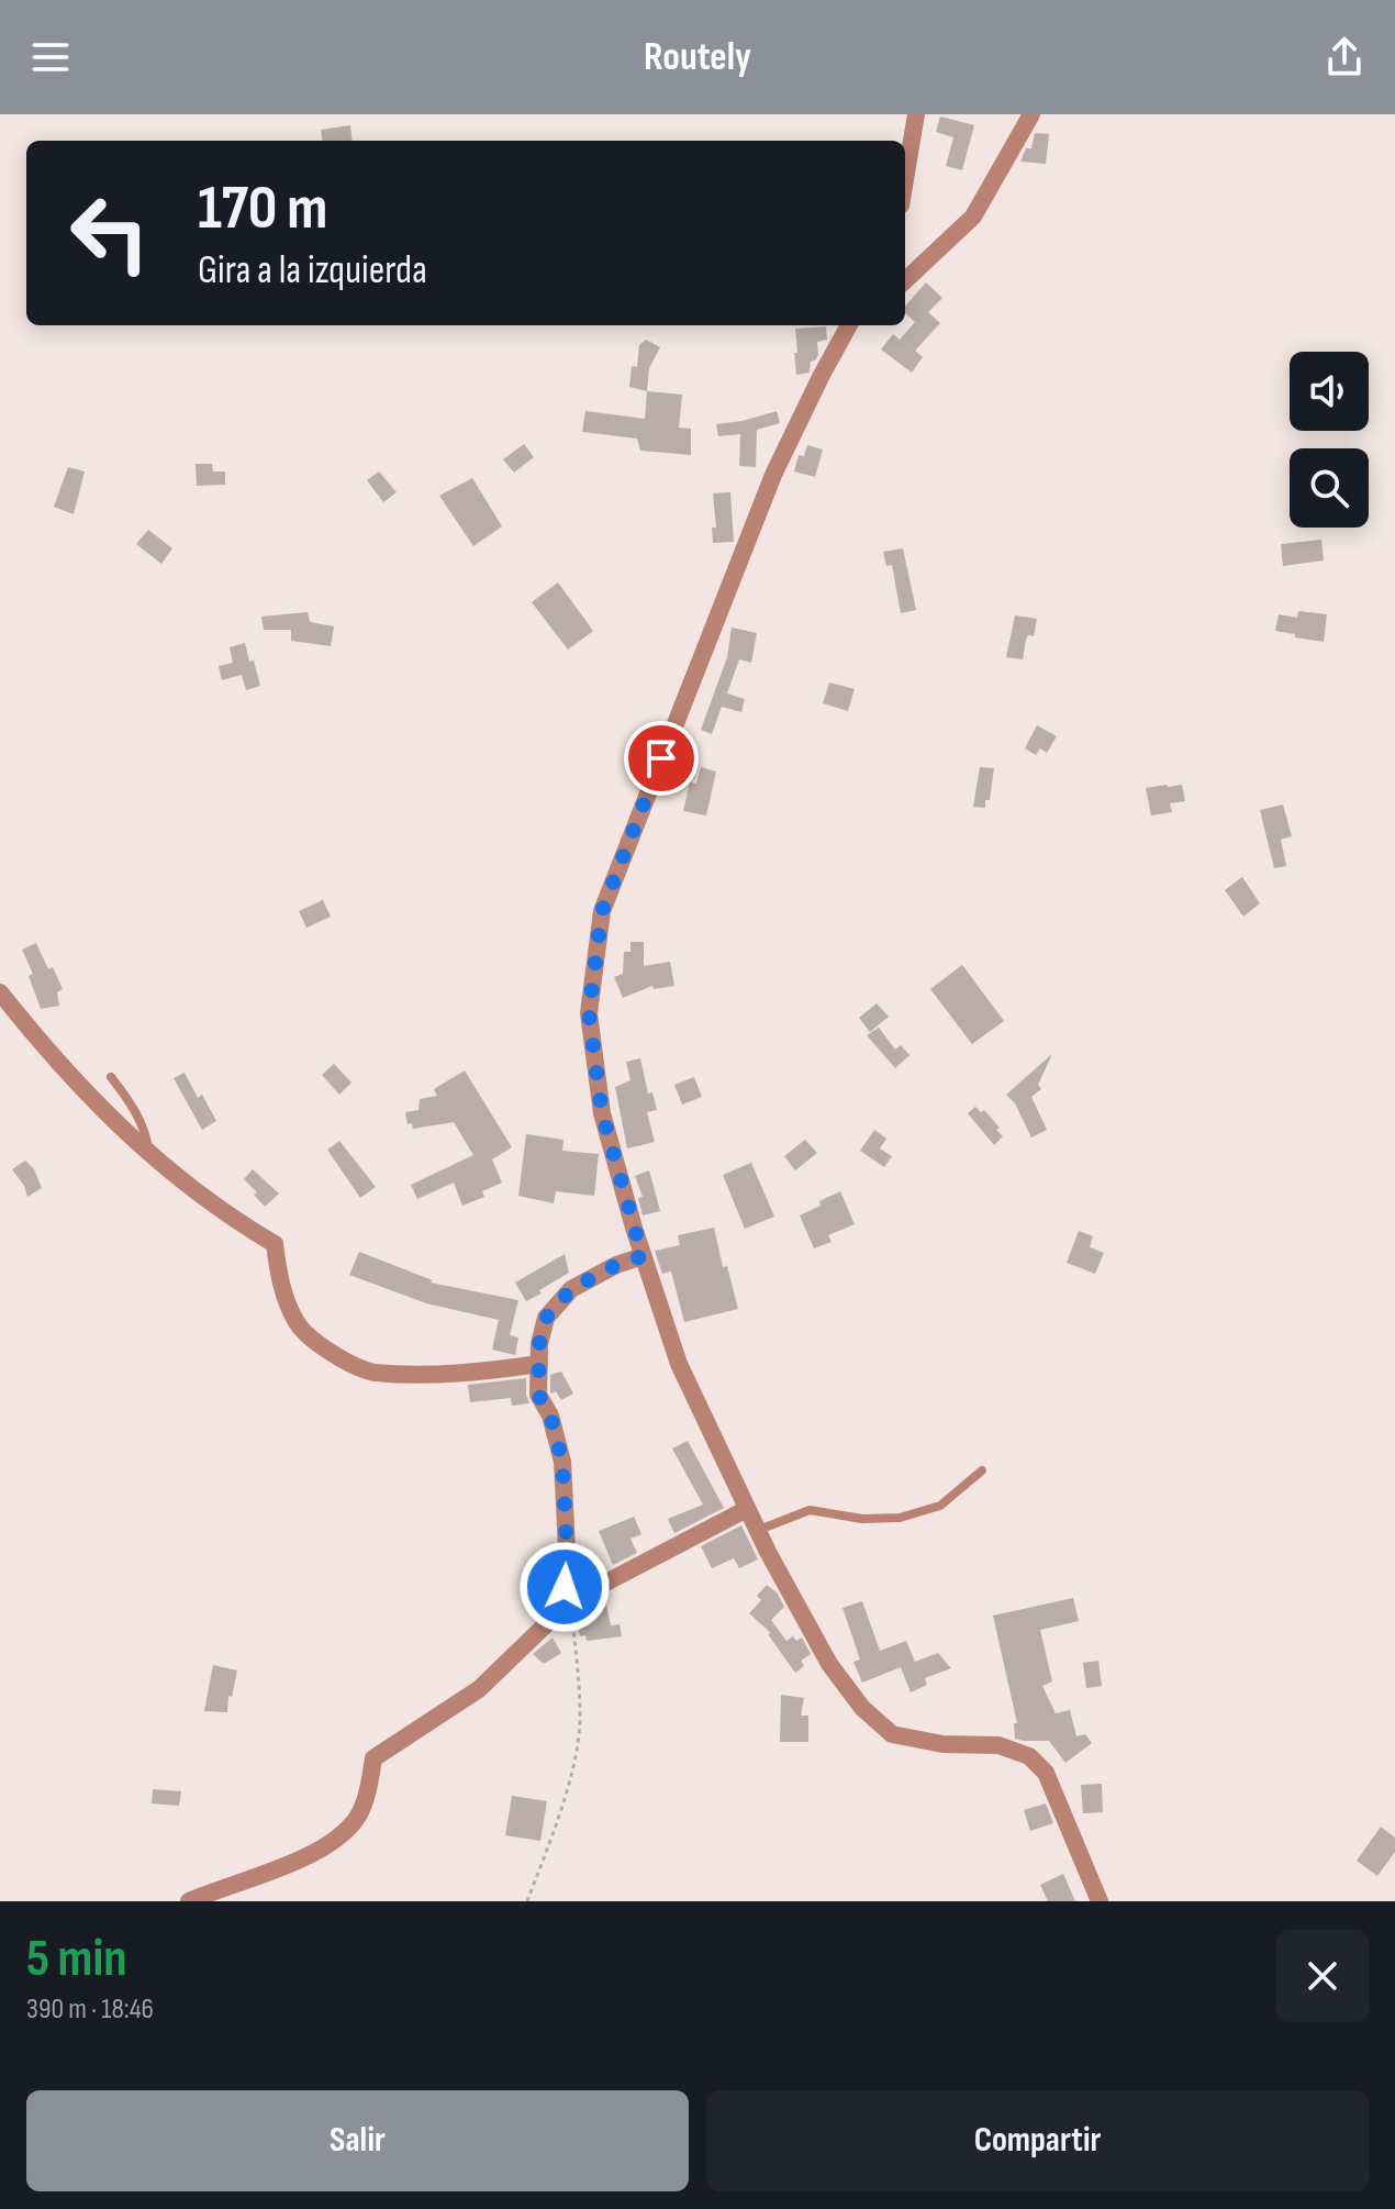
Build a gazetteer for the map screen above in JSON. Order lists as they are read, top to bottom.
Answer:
{
  "page": {
    "header": "Routely",
    "turn": ["170 m", "Gira a la izquierda"],
    "heading": ["5 min", "390 m · 18:46"],
    "buttons": ["Salir", "Compartir"]
  }
}
